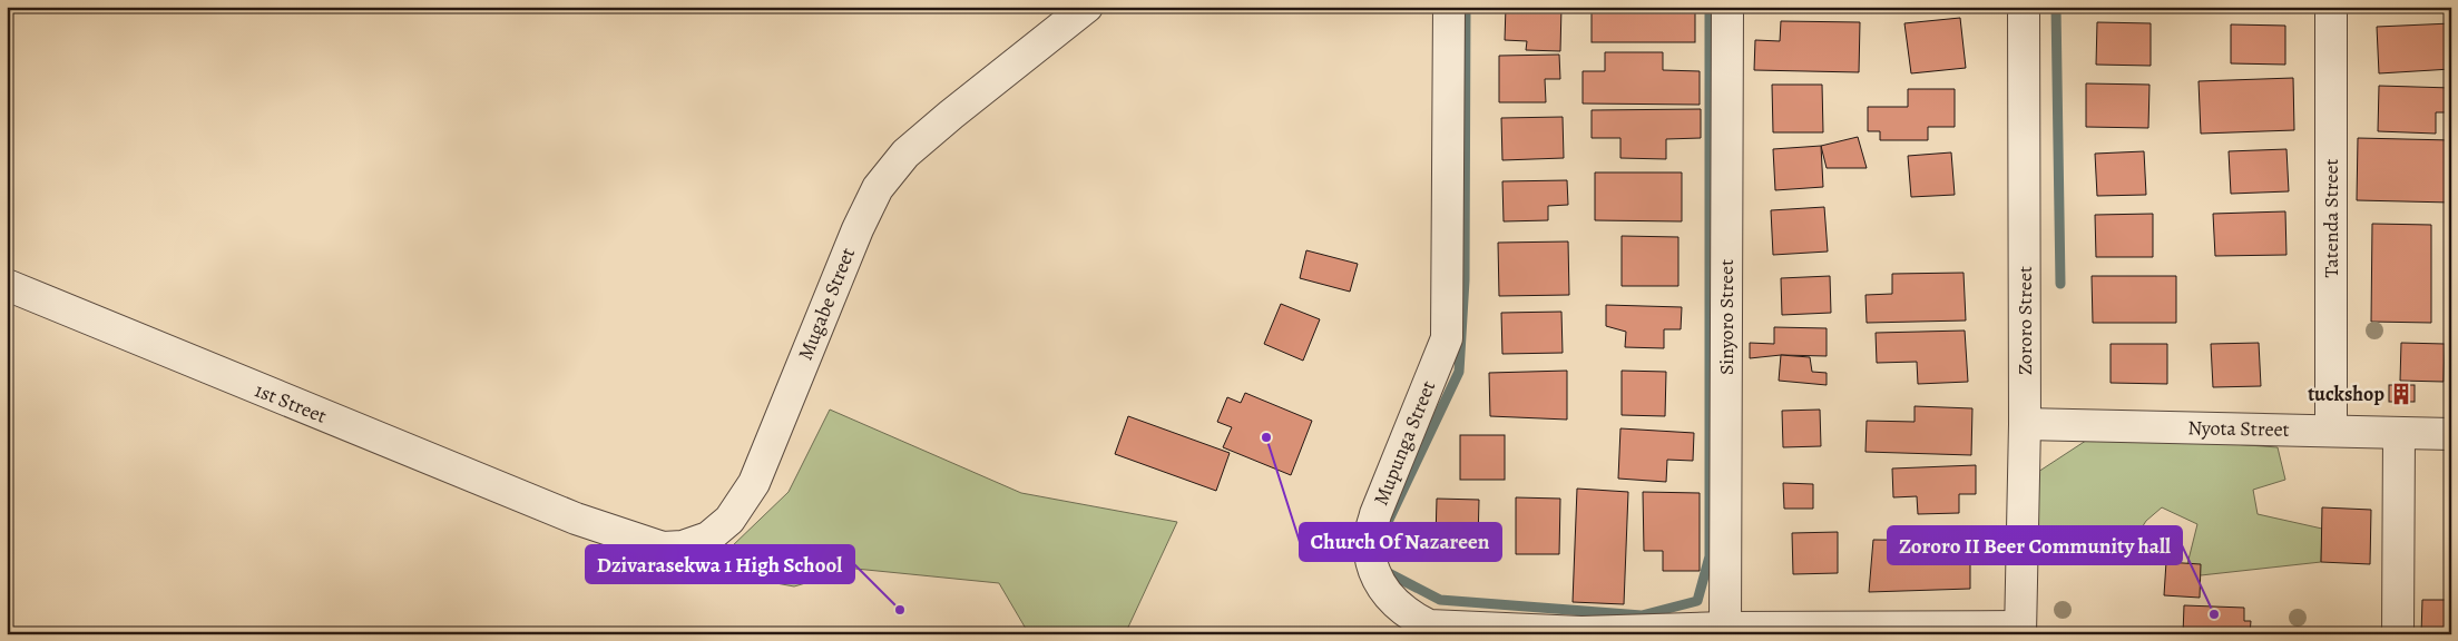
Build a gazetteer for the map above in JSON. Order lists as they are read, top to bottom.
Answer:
{
  "streets": {
    "street": [
      "Tatenda Street",
      "Mugabe Street",
      "Sinyoro Street",
      "Zororo Street",
      "1st Street",
      "Nyota Street",
      "Mupunga Street"
    ]
  },
  "crossings": [
    ["Tatenda Street", "Nyota Street"],
    ["Mugabe Street", "1st Street"],
    ["Sinyoro Street", "Mupunga Street"],
    ["Zororo Street", "Nyota Street"],
    ["Zororo Street", "Mupunga Street"]
  ],
  "places": {
    "building": ["tuckshop"],
    "other": ["Church Of Nazareen", "Dzivarasekwa 1 High School", "Zororo II Beer Community hall"]
  }
}
